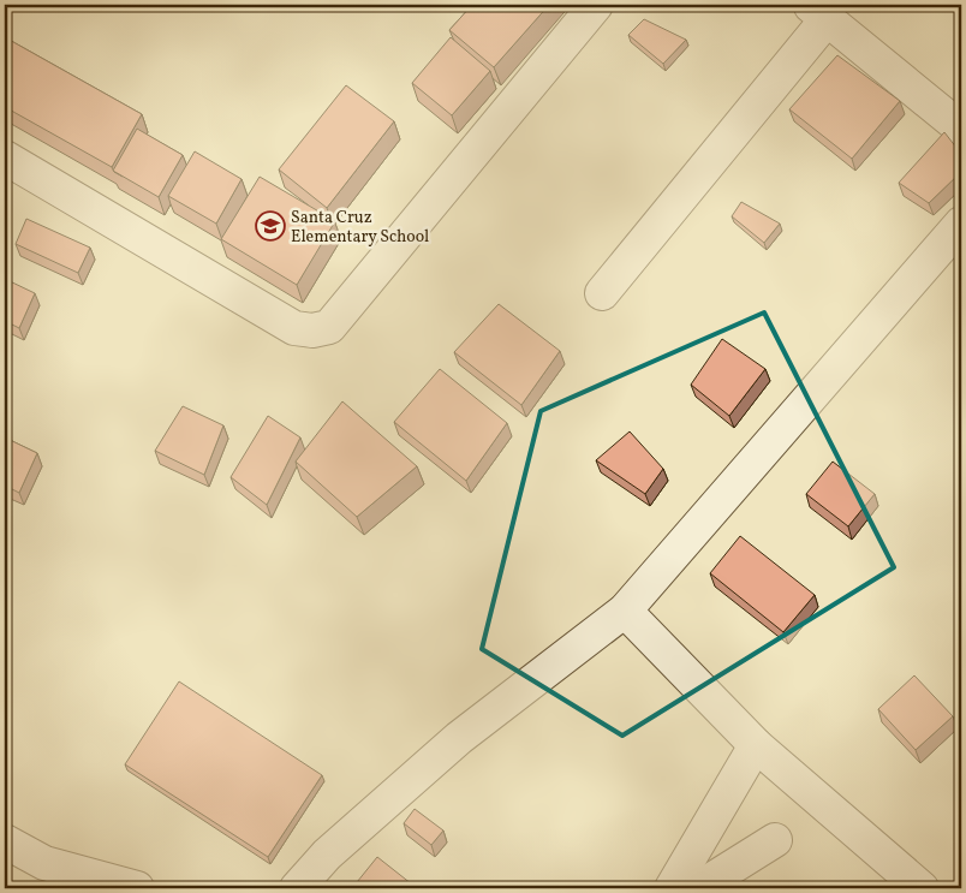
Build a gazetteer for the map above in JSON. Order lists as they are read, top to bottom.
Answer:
{
  "places": {
    "school or university": ["Santa Cruz Elementary School"]
  }
}
